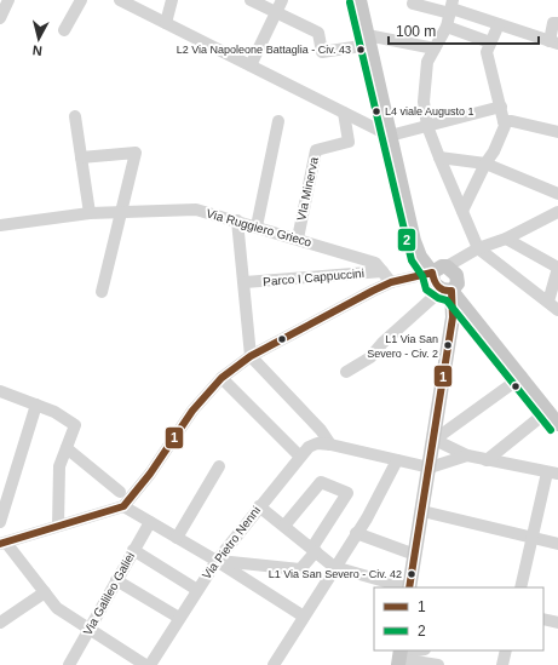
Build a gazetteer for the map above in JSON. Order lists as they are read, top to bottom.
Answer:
{
  "streets": {
    "street": [
      "VIa Minerva",
      "Via Ruggiero Grieco",
      "Parco I Cappuccini",
      "Via Pietro Nenni",
      "Via Galileo Galiei"
    ]
  },
  "crossings": [
    ["VIa Minerva", "Via Ruggiero Grieco"],
    ["Via Ruggiero Grieco", "Parco I Cappuccini"]
  ],
  "places": [
    "L2 Via Napoleone Battaglia - Civ. 43",
    "L4 viale Augusto 1",
    "L1 Via San Severo - Civ. 2",
    "L1 Via San Severo - Civ. 42"
  ],
  "lines": ["transit line 2", "transit line 1"],
  "legend": ["1", "2"],
  "scale_bar": "100 m",
  "north": "bottom"
}
